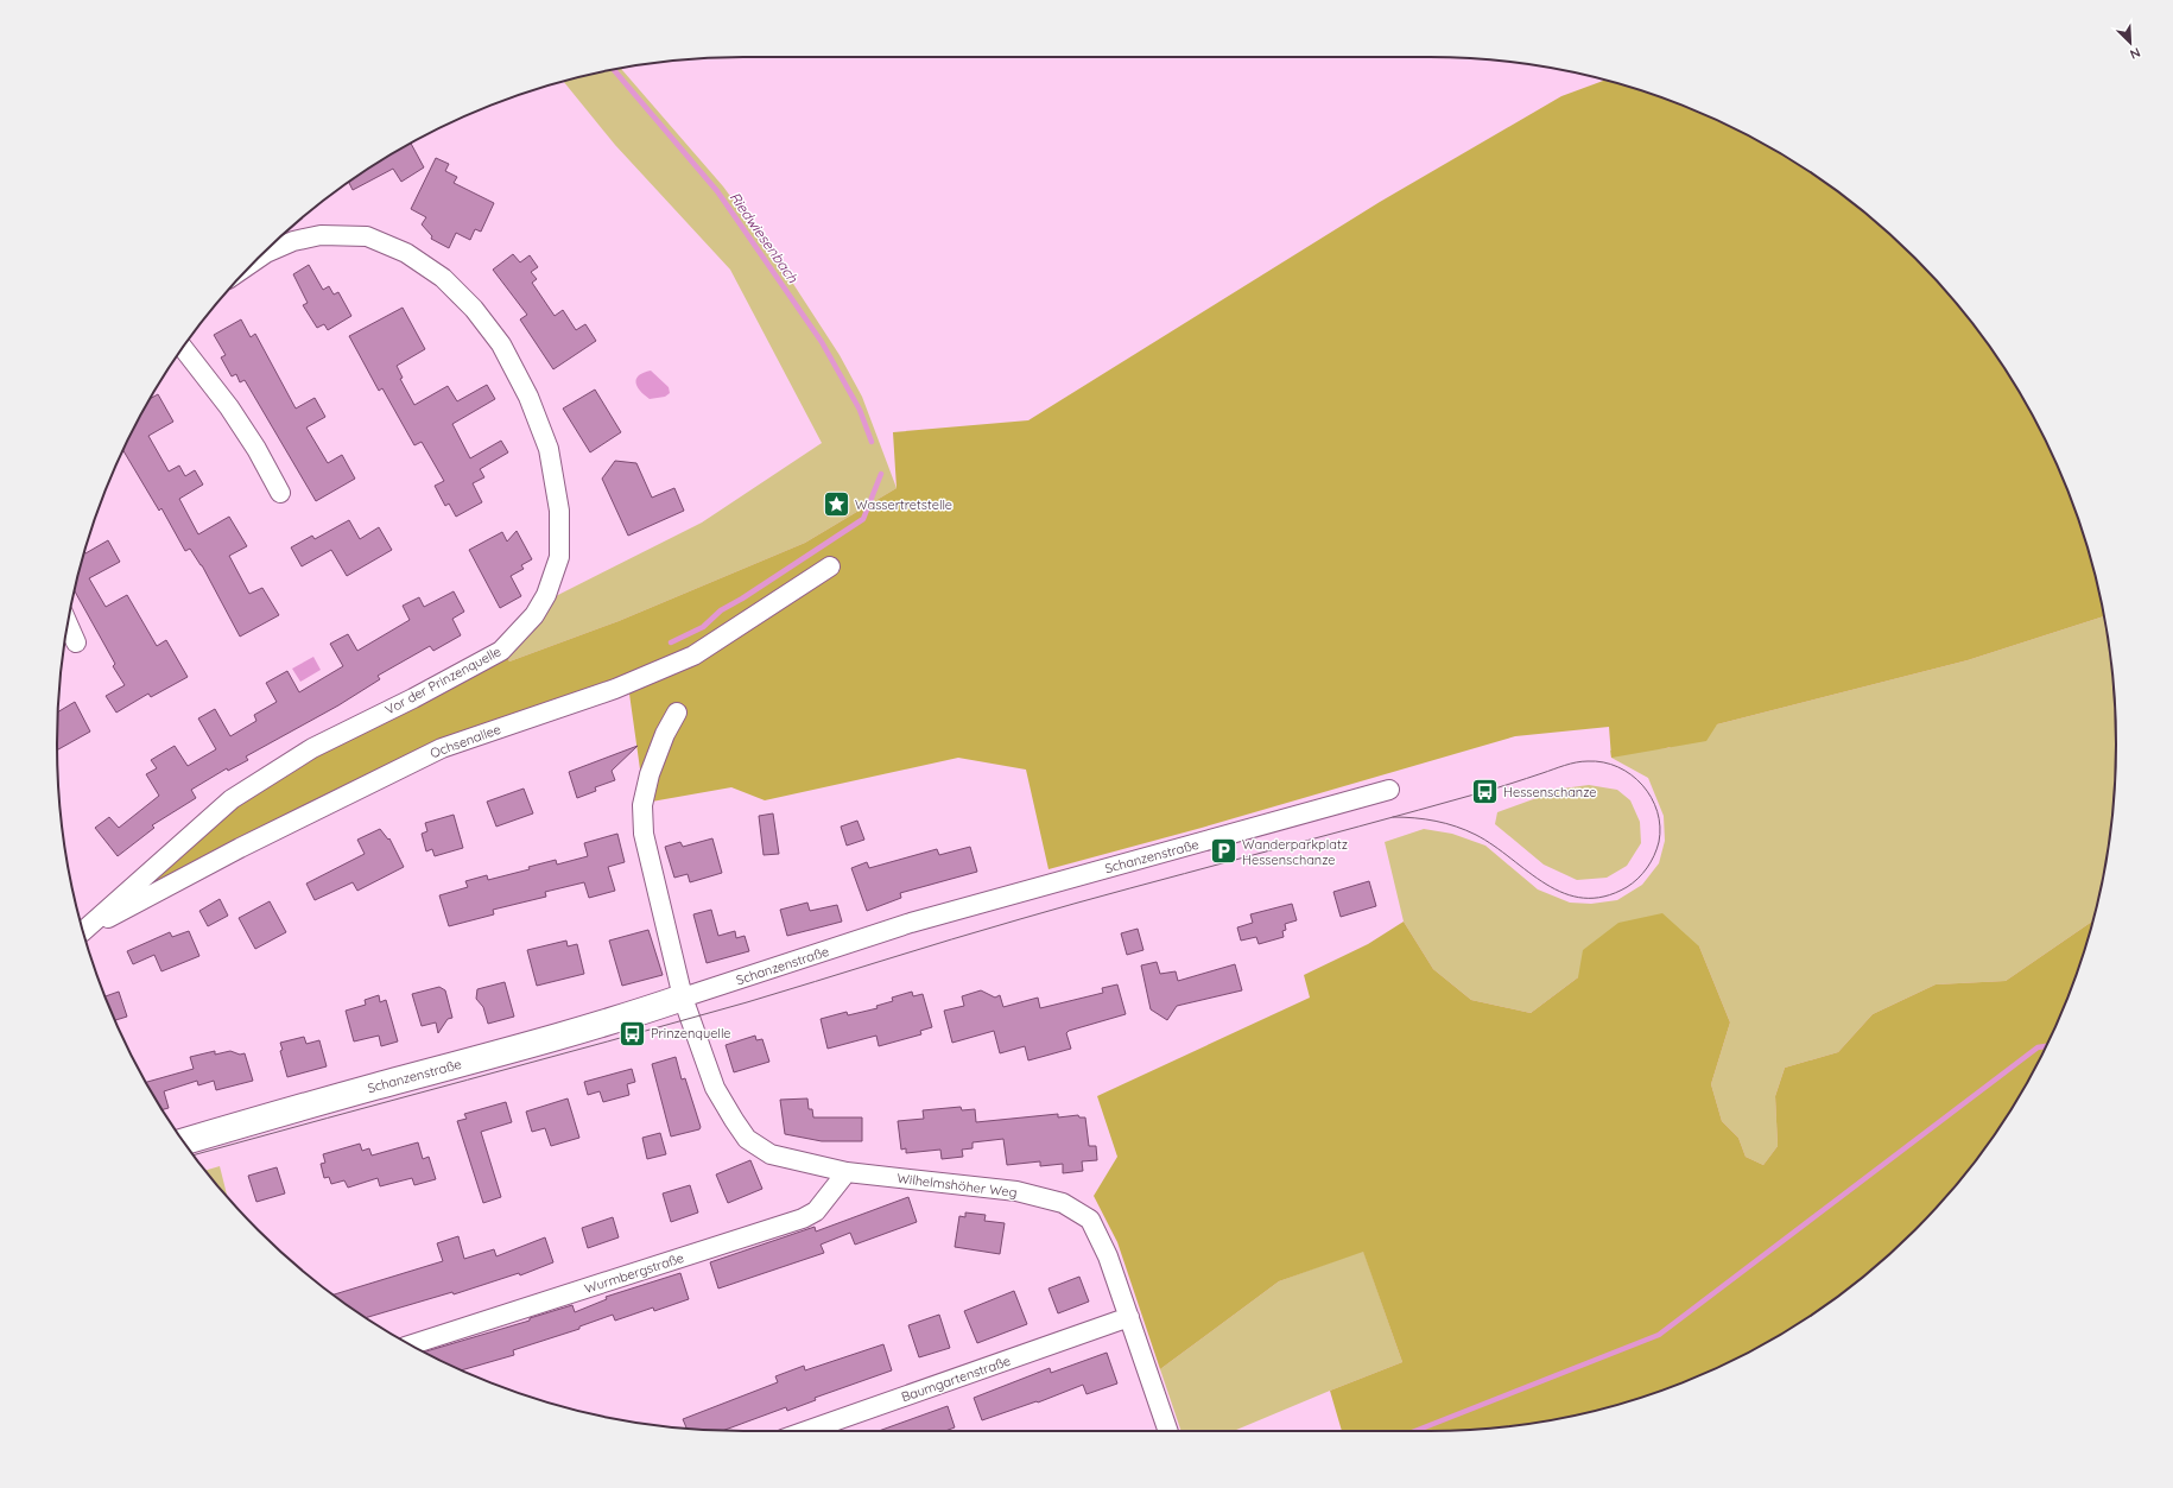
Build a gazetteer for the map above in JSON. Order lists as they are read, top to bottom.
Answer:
{
  "streets": {
    "street": [
      "Vor der Prinzenquelle",
      "Ochsenallee",
      "Schanzenstraße",
      "Wilhelmshöher Weg",
      "Wurmbergstraße",
      "Baumgartenstraße"
    ]
  },
  "crossings": [
    ["Schanzenstraße", "Wilhelmshöher Weg"],
    ["Wilhelmshöher Weg", "Wurmbergstraße"],
    ["Wilhelmshöher Weg", "Baumgartenstraße"]
  ],
  "water": ["Riedwiesenbach"],
  "places": {
    "place": ["Wassertretstelle"],
    "bus stop": ["Hessenschanze", "Prinzenquelle"],
    "parking": ["Wanderparkplatz Hessenschanze"]
  },
  "north": "bottom right"
}
